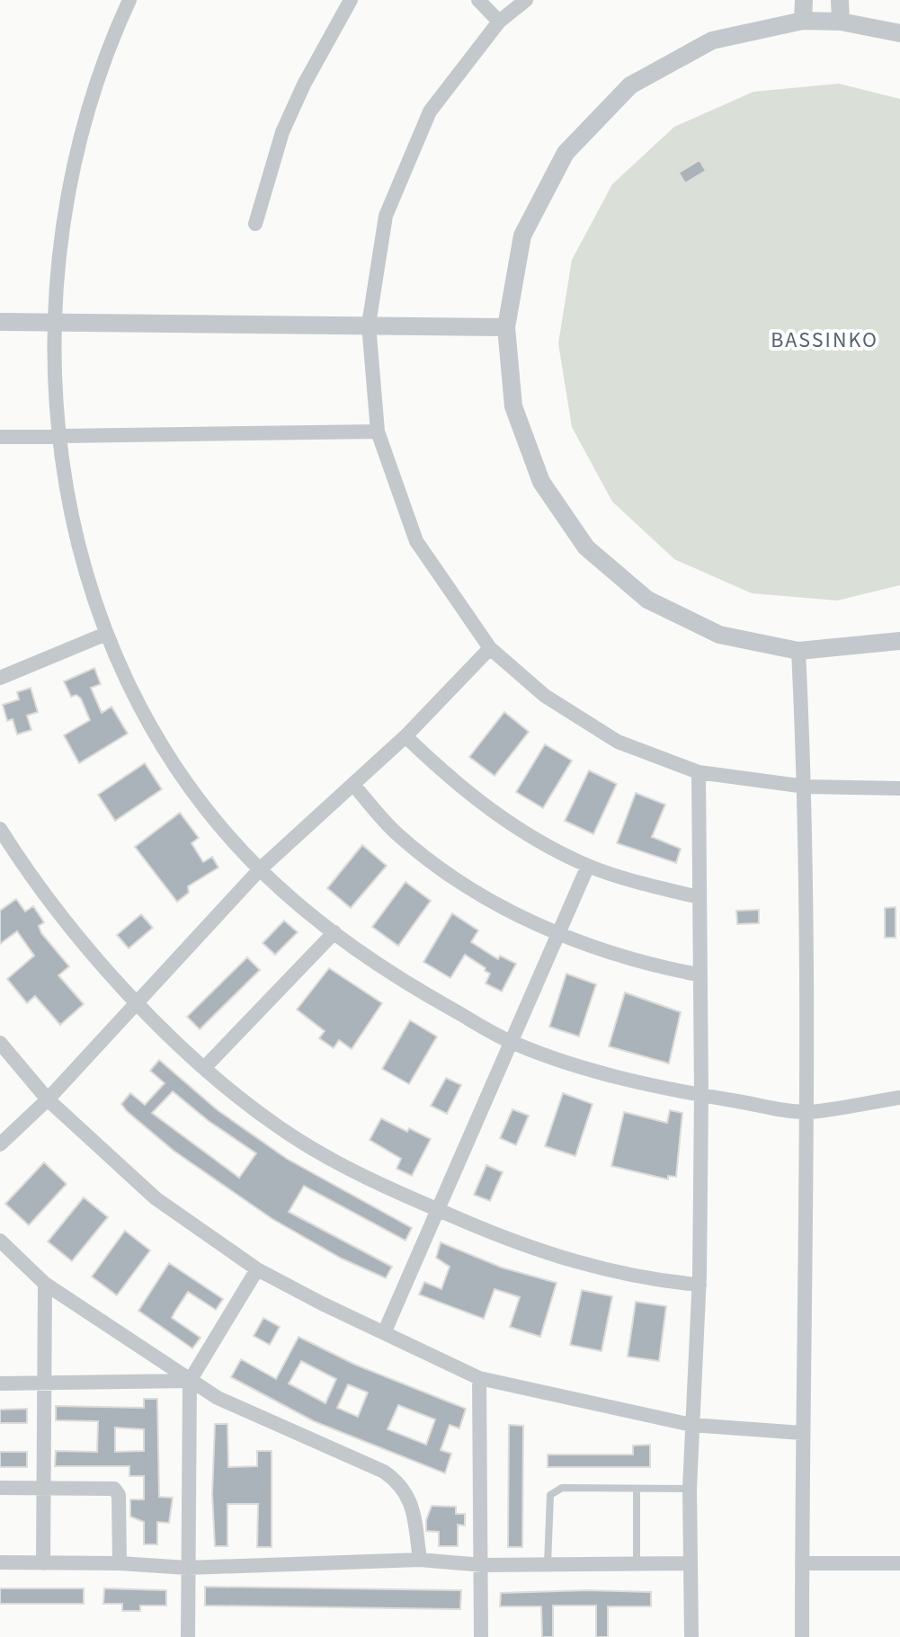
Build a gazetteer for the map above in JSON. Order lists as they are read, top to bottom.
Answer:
{
  "districts": ["BASSINKO"]
}
